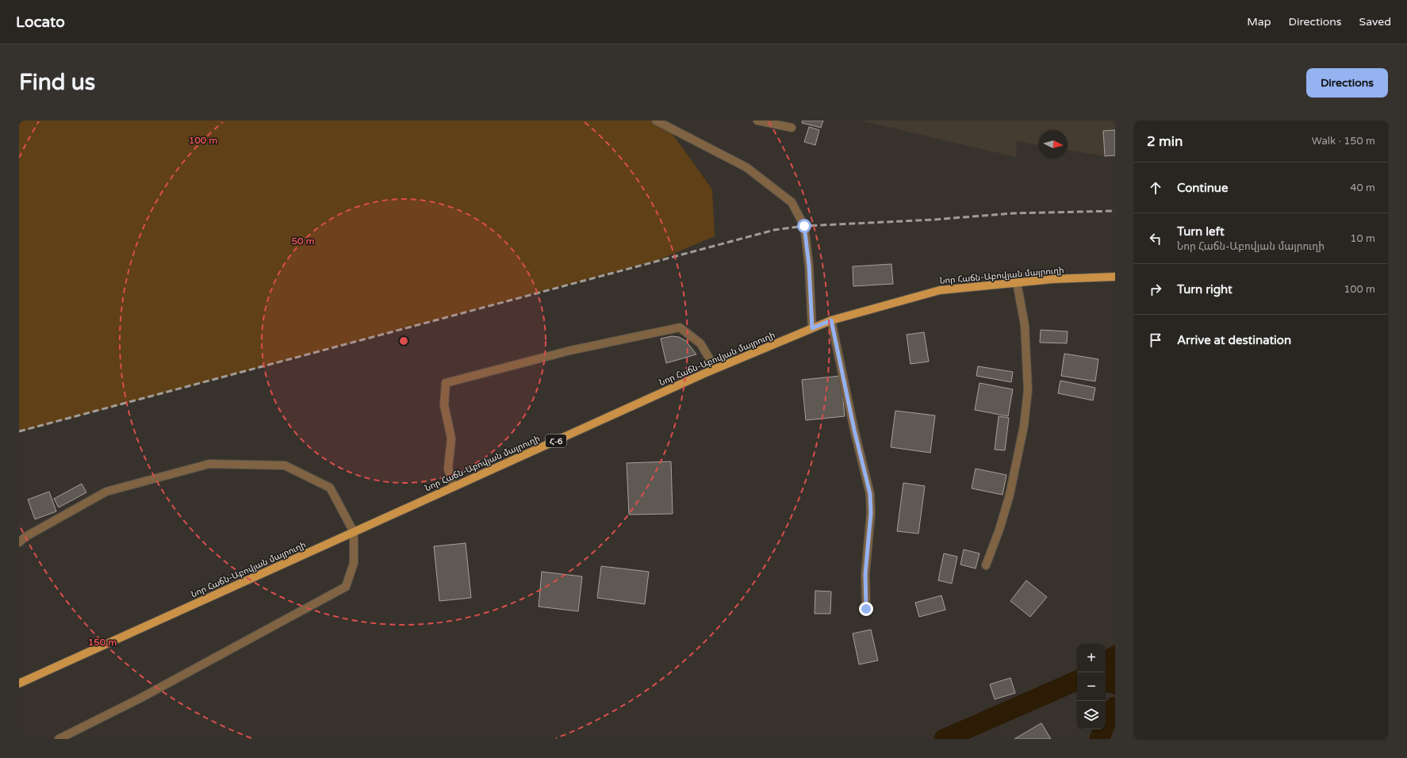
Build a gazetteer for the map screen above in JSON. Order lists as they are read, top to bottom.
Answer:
{
  "streets": {
    "main road": ["Նոր Հաճն-Աբովյան մայրուղի", "Հ-6"]
  },
  "north": "right",
  "page": {
    "header": "Locato",
    "nav": ["Map", "Directions", "Saved"],
    "buttons": "Directions",
    "title": "Find us",
    "heading": ["2 min", "Walk · 150 m"],
    "list": [
      ["Continue", "40 m"],
      ["Turn left", "Նոր Հաճն-Աբովյան մայրուղի", "10 m"],
      ["Turn right", "100 m"],
      "Arrive at destination"
    ],
    "map_buttons": ["+", "−"]
  },
  "rings": ["100 m", "50 m", "150 m"]
}
